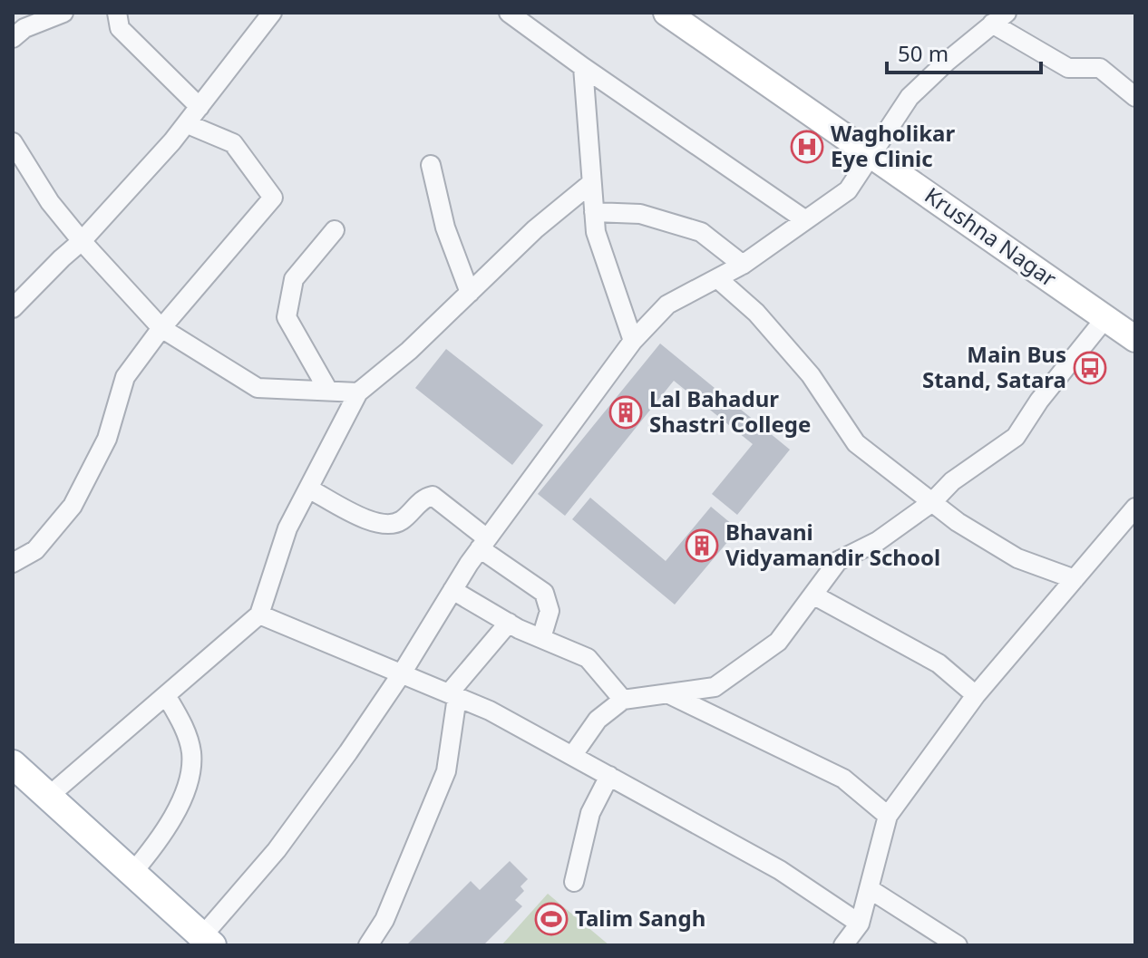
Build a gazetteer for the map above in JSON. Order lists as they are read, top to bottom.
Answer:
{
  "streets": {
    "main road": ["Krushna Nagar"]
  },
  "places": {
    "hospital": ["Wagholikar Eye Clinic"],
    "bus stop": ["Main Bus Stand, Satara"],
    "building": ["Lal Bahadur Shastri College", "Bhavani Vidyamandir School"],
    "sports": ["Talim Sangh"]
  },
  "scale_bar": "50 m"
}
